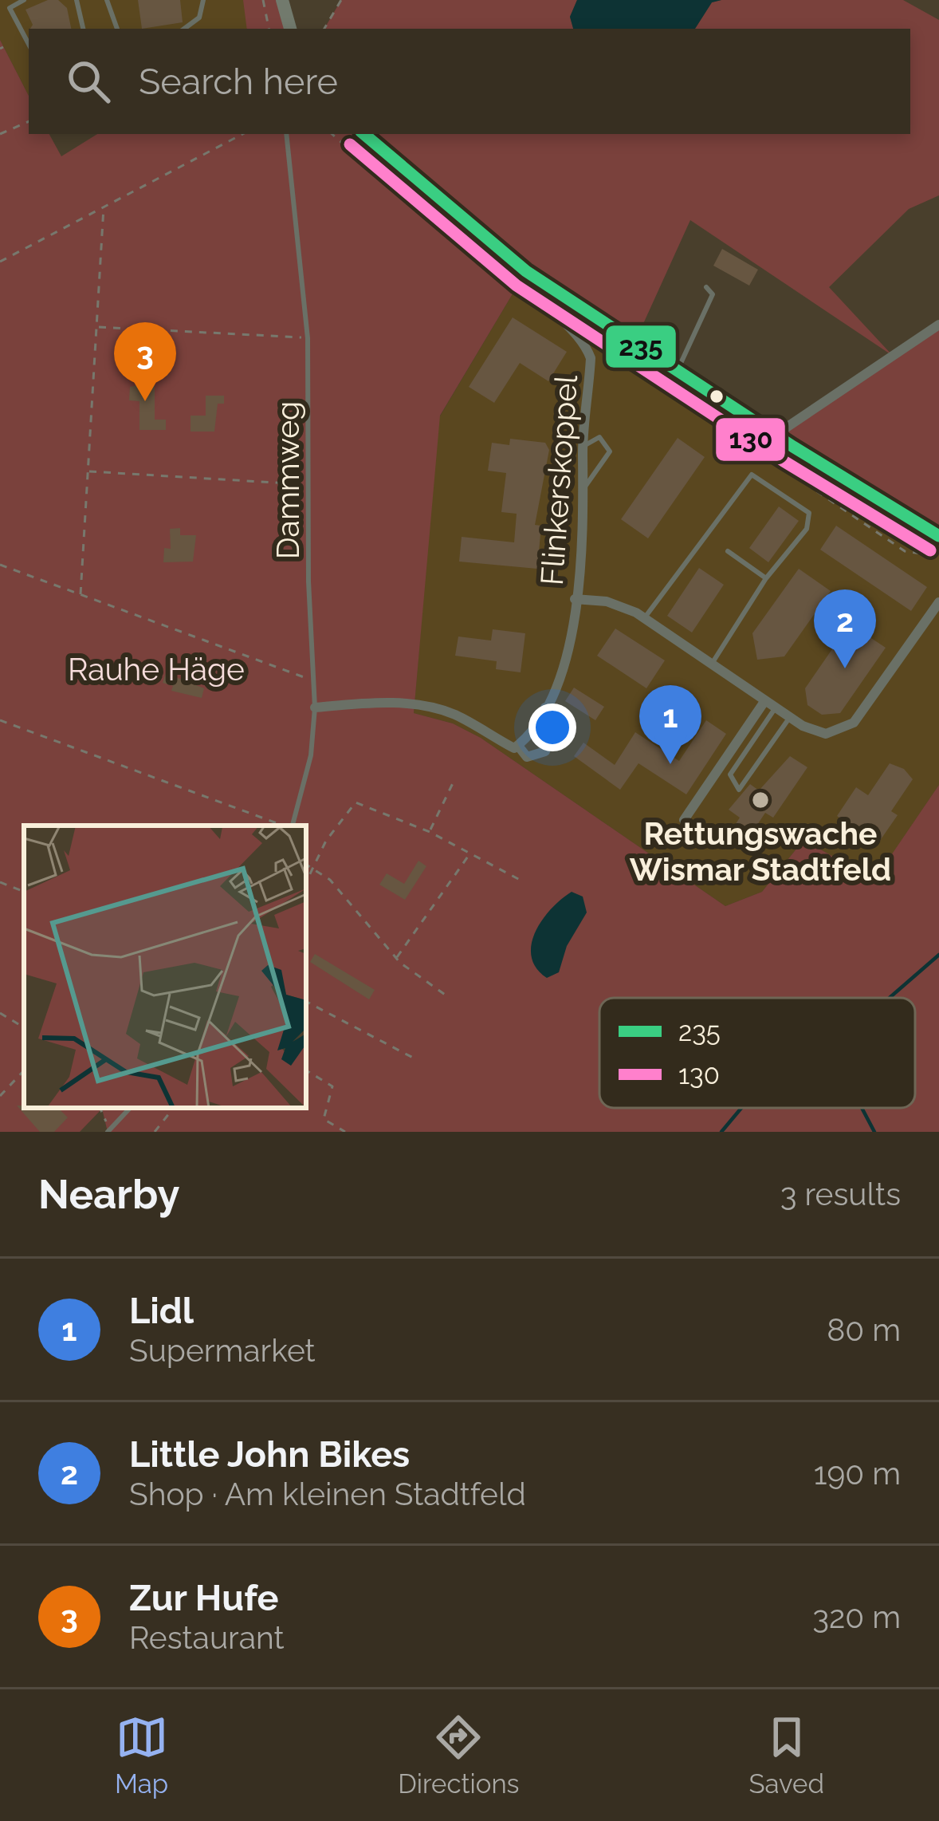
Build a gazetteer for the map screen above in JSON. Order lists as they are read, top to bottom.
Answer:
{
  "streets": {
    "street": ["Flinkerskoppel"],
    "lane": ["Dammweg"]
  },
  "parks": ["Rauhe Häge"],
  "places": ["Rettungswache Wismar Stadtfeld"],
  "lines": ["transit line 235", "transit line 130"],
  "legend": ["235", "130"],
  "page": {
    "search": "Search here",
    "pins": ["3", "2", "1"],
    "heading": ["Nearby", "3 results"],
    "list": [
      {
        "mark": "1",
        "name": "Lidl",
        "note": "Supermarket",
        "value": "80 m"
      },
      {
        "mark": "2",
        "name": "Little John Bikes",
        "note": "Shop · Am kleinen Stadtfeld",
        "value": "190 m"
      },
      {
        "mark": "3",
        "name": "Zur Hufe",
        "note": "Restaurant",
        "value": "320 m"
      }
    ],
    "nav": ["Map", "Directions", "Saved"]
  }
}
